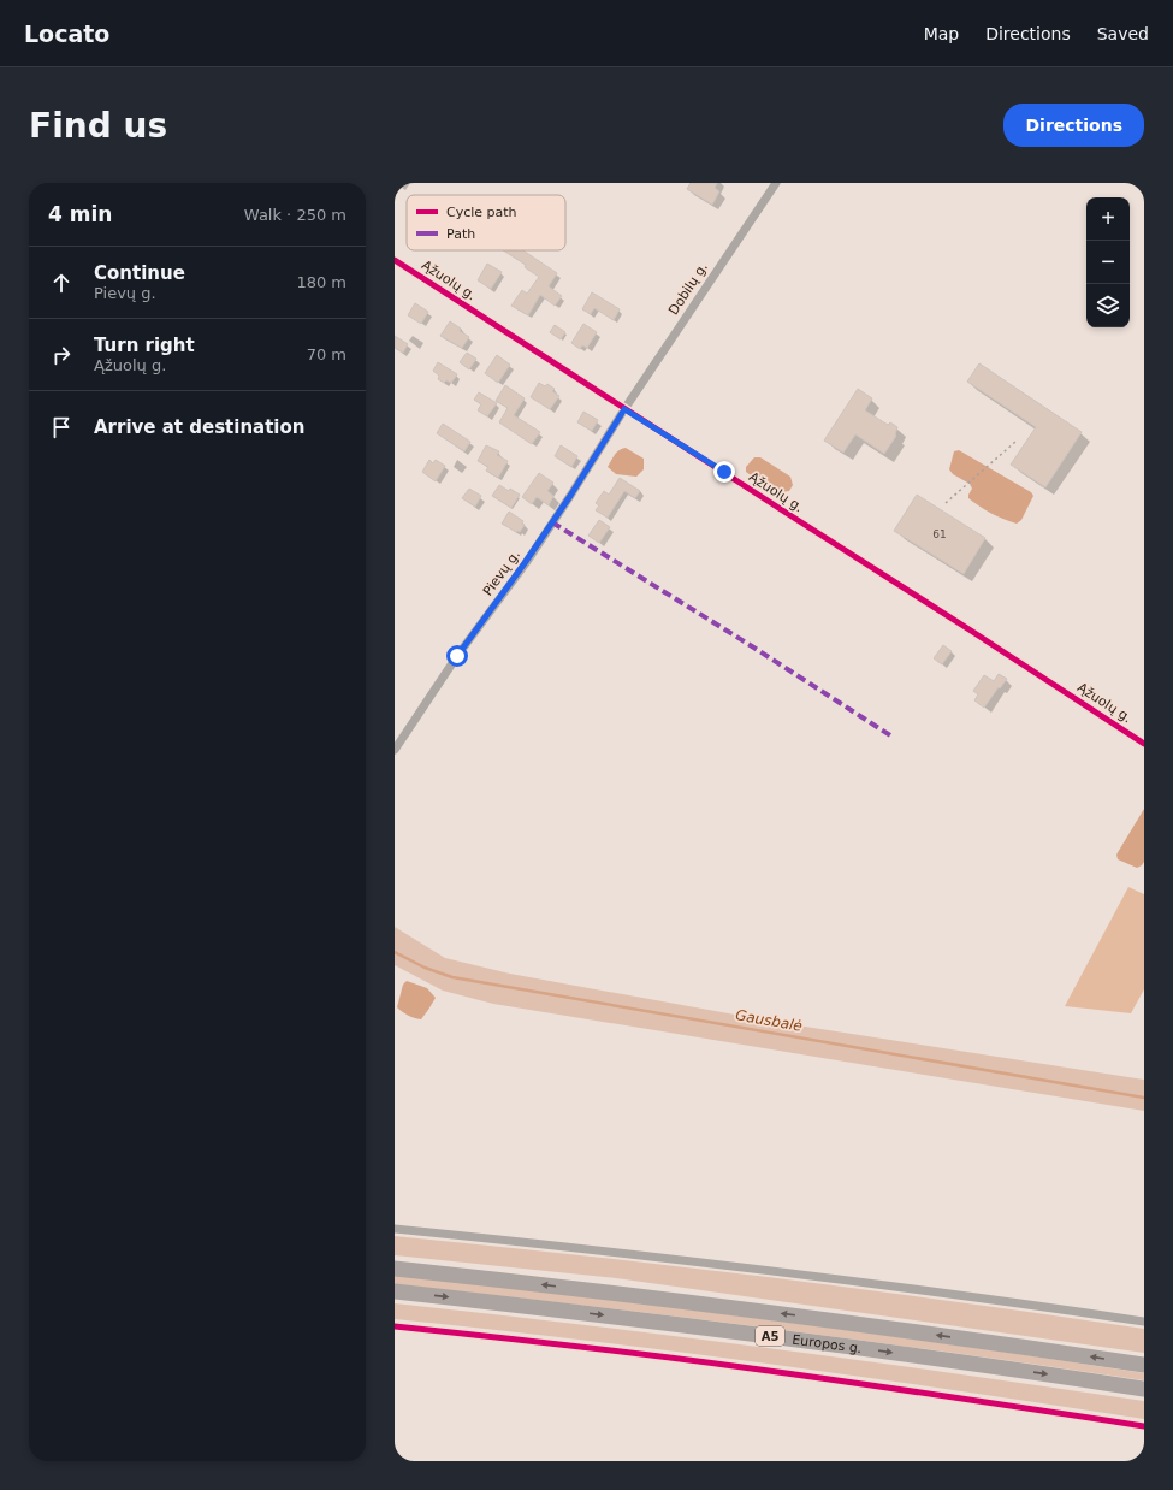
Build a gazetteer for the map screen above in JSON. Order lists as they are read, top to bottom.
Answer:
{
  "streets": {
    "highway": ["A5", "Europos g."],
    "street": ["Ąžuolų g.", "Dobilų g.", "Pievų g."]
  },
  "crossings": [
    ["Ąžuolų g.", "Dobilų g."],
    ["Ąžuolų g.", "Pievų g."],
    ["Dobilų g.", "Pievų g."]
  ],
  "water": ["Gausbalė"],
  "house_numbers": ["61"],
  "legend": ["Cycle path", "Path"],
  "page": {
    "header": "Locato",
    "nav": ["Map", "Directions", "Saved"],
    "buttons": "Directions",
    "title": "Find us",
    "heading": ["4 min", "Walk · 250 m"],
    "map_buttons": ["+", "−"],
    "list": [
      ["Continue", "Pievų g.", "180 m"],
      ["Turn right", "Ąžuolų g.", "70 m"],
      "Arrive at destination"
    ]
  }
}
